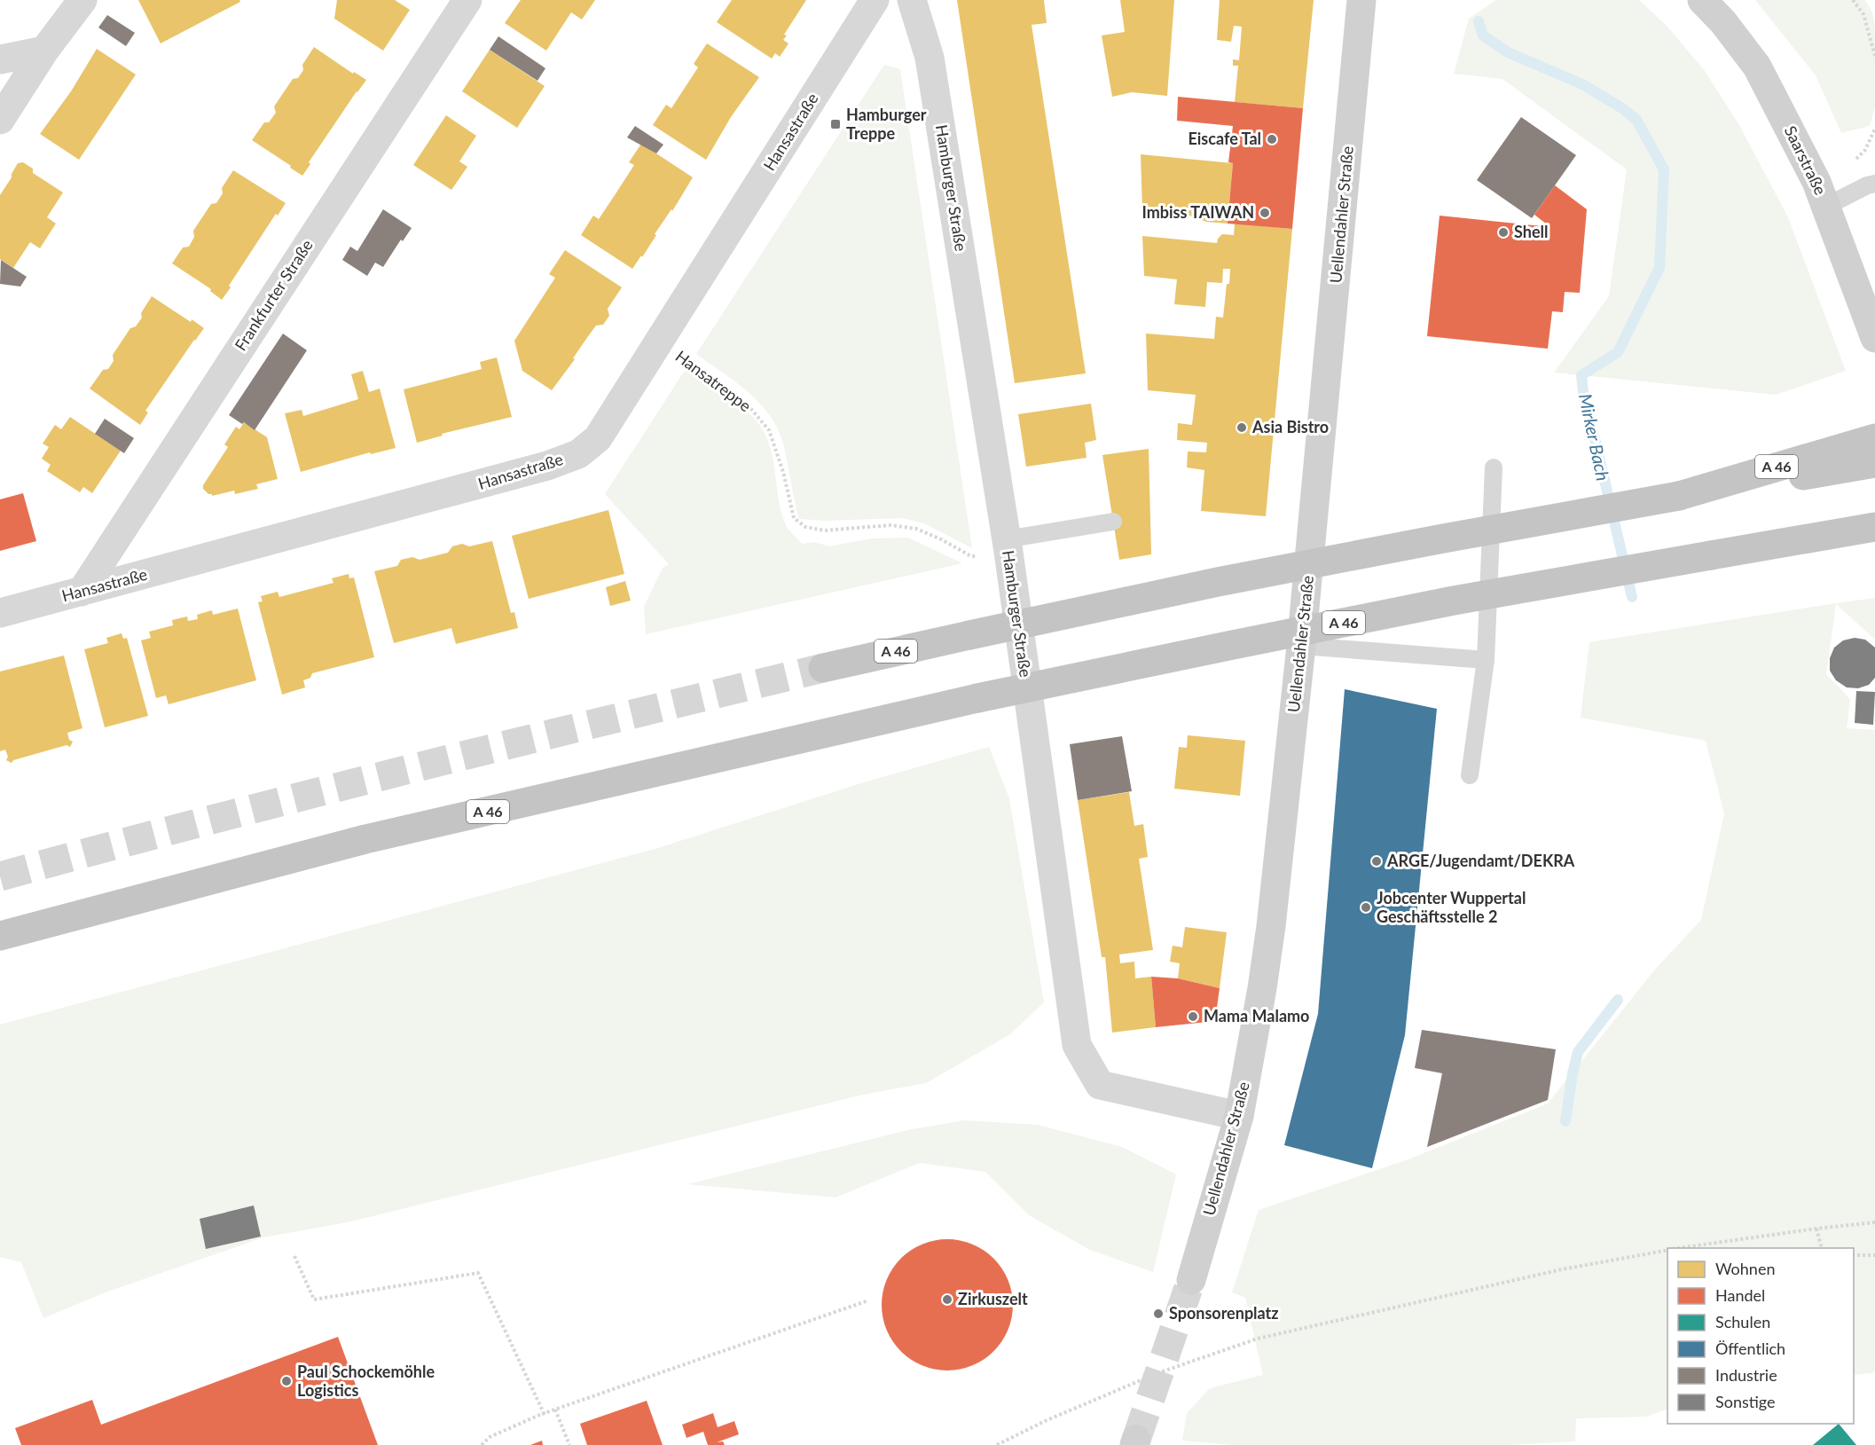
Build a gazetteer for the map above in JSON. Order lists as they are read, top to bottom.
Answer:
{
  "streets": {
    "highway": ["A 46"],
    "main road": ["Saarstraße", "Uellendahler Straße"],
    "street": ["Hansastraße", "Hamburger Straße", "Frankfurter Straße"],
    "path": ["Hansatreppe"]
  },
  "crossings": [
    ["Hansastraße", "Frankfurter Straße"],
    ["Hansastraße", "Hansatreppe"],
    ["Hamburger Straße", "Uellendahler Straße"]
  ],
  "water": ["Mirker Bach"],
  "places": {
    "transit": ["Hamburger Treppe"],
    "other": [
      "Eiscafe Tal",
      "Imbiss TAIWAN",
      "Shell",
      "Asia Bistro",
      "ARGE/Jugendamt/DEKRA",
      "Jobcenter Wuppertal Geschäftsstelle 2",
      "Mama Malamo",
      "Zirkuszelt",
      "Sponsorenplatz",
      "Paul Schockemöhle Logistics"
    ]
  },
  "legend": [
    "Wohnen",
    "Handel",
    "Schulen",
    "Öffentlich",
    "Industrie",
    "Sonstige"
  ]
}
